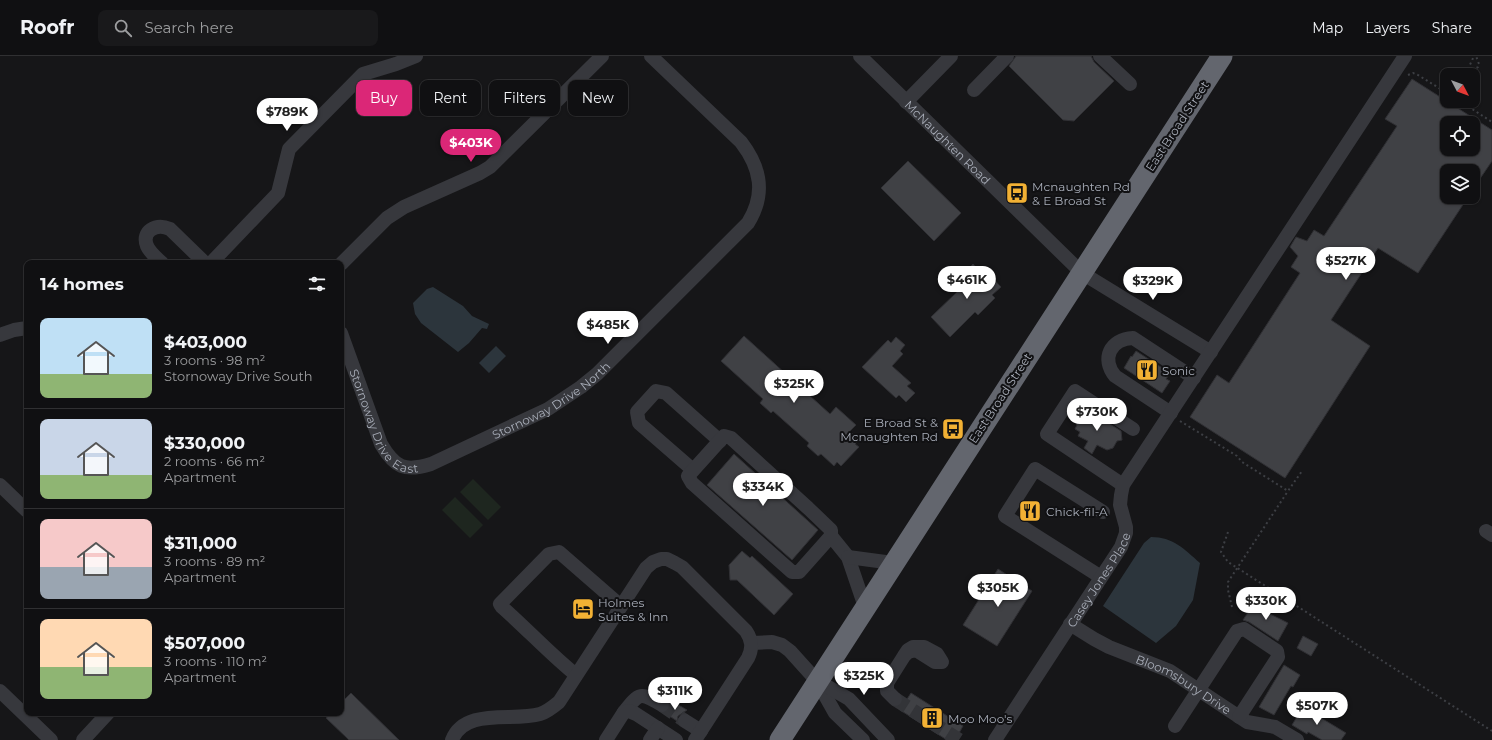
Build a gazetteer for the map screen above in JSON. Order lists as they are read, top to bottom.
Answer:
{
  "streets": {
    "highway": ["East Broad Street"],
    "street": [
      "McNaughten Road",
      "Stornoway Drive North",
      "Stornoway Drive East",
      "Casey Jones Place",
      "Bloomsbury Drive"
    ]
  },
  "crossings": [
    ["East Broad Street", "McNaughten Road"],
    ["McNaughten Road", "Casey Jones Place"],
    ["Stornoway Drive North", "Stornoway Drive East"],
    ["Casey Jones Place", "Bloomsbury Drive"]
  ],
  "places": {
    "bus stop": ["Mcnaughten Rd & E Broad St", "E Broad St & Mcnaughten Rd"],
    "restaurant": ["Sonic", "Chick-fil-A"],
    "hotel": ["Holmes Suites & Inn"],
    "building": ["Moo Moo's"]
  },
  "north": "bottom right",
  "page": {
    "header": "Roofr",
    "search": "Search here",
    "nav": ["Map", "Layers", "Share"],
    "chip": [
      "Buy",
      "Rent",
      "Filters",
      "New"
    ],
    "price": [
      "$789K",
      "$403K",
      "$527K",
      "$461K",
      "$329K",
      "$485K",
      "$325K",
      "$730K",
      "$334K",
      "$305K",
      "$330K",
      "$325K",
      "$311K",
      "$507K"
    ],
    "heading": "14 homes",
    "list": [
      {
        "name": "$403,000",
        "note": "3 rooms · 98 m² · Stornoway Drive South"
      },
      {
        "name": "$330,000",
        "note": "2 rooms · 66 m² · Apartment"
      },
      {
        "name": "$311,000",
        "note": "3 rooms · 89 m² · Apartment"
      },
      {
        "name": "$507,000",
        "note": "3 rooms · 110 m² · Apartment"
      }
    ]
  }
}
